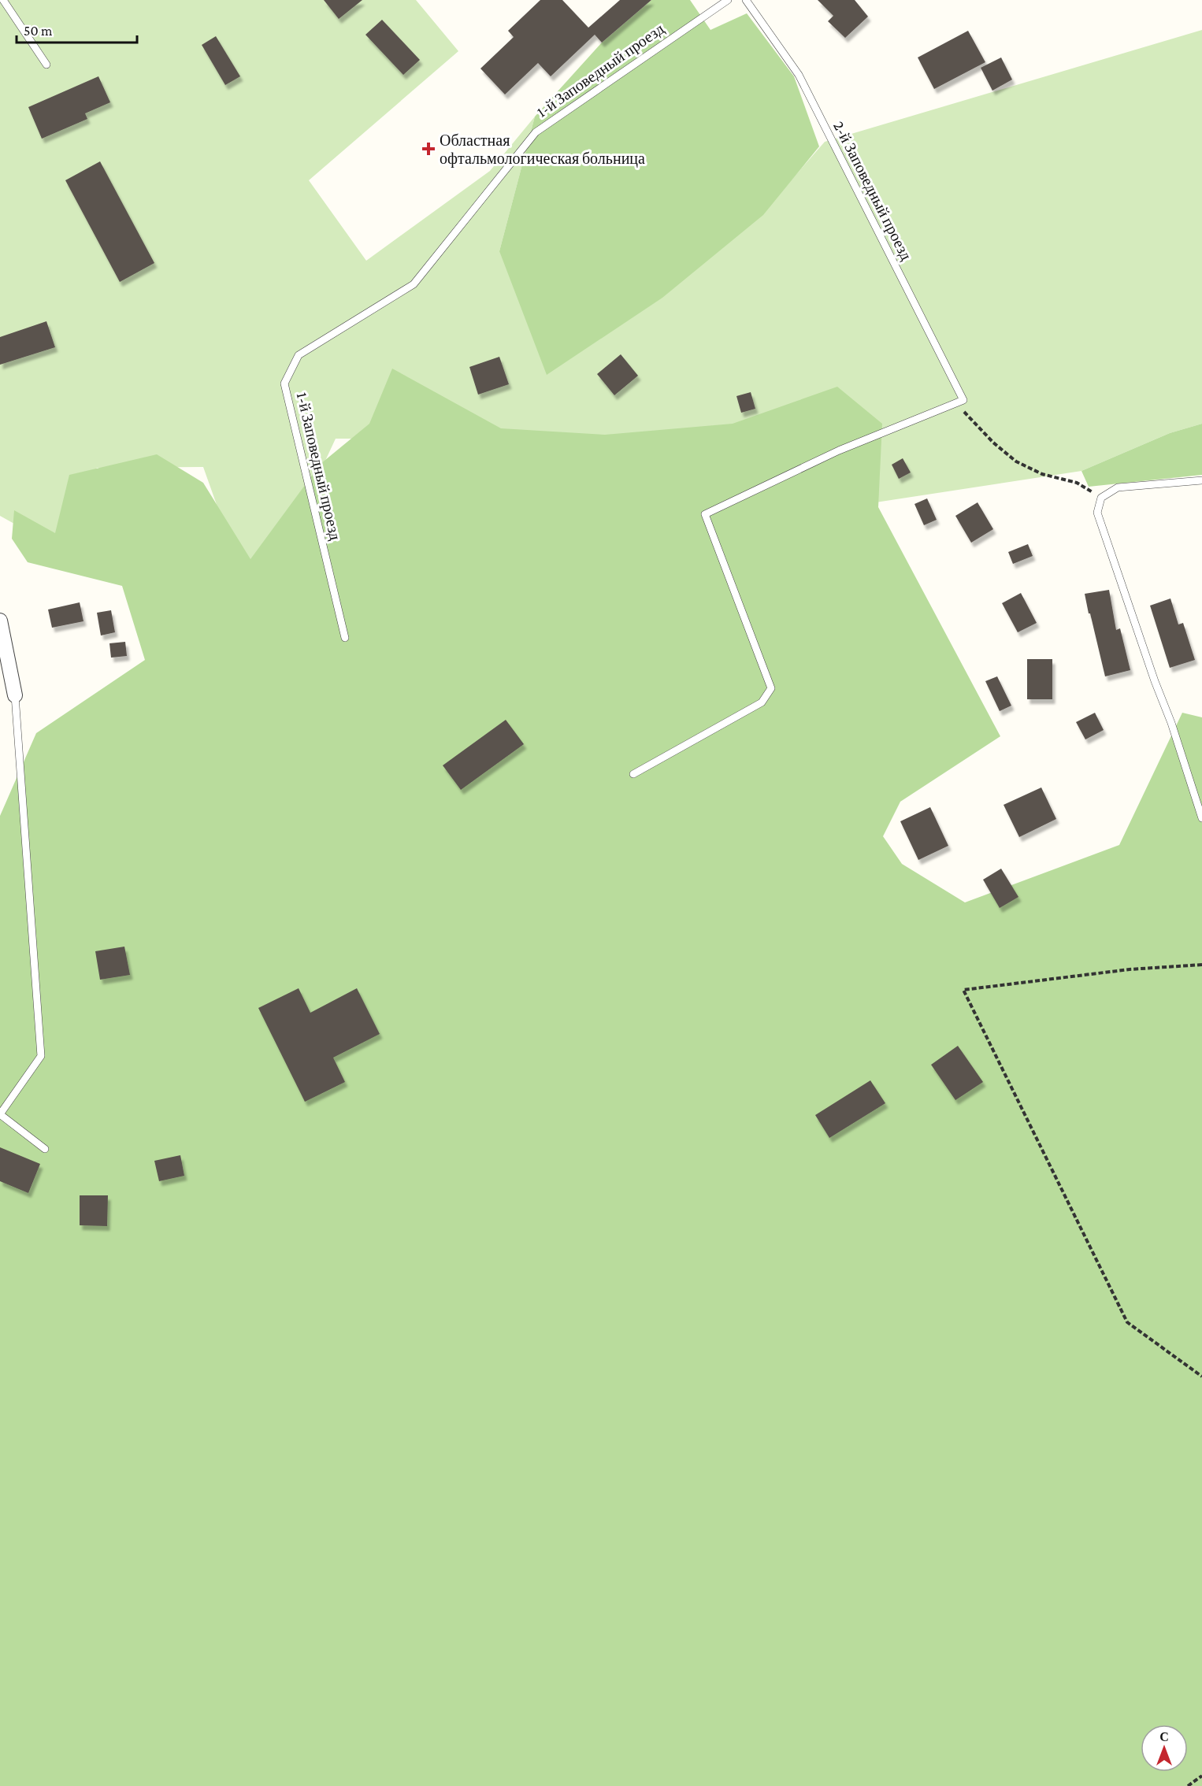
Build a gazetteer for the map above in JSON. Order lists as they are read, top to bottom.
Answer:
{
  "streets": {
    "lane": ["1-й Заповедный проезд", "2-й Заповедный проезд"]
  },
  "places": {
    "health": ["Областная офтальмологическая больница"]
  },
  "scale_bar": "50 m",
  "north": "top"
}
